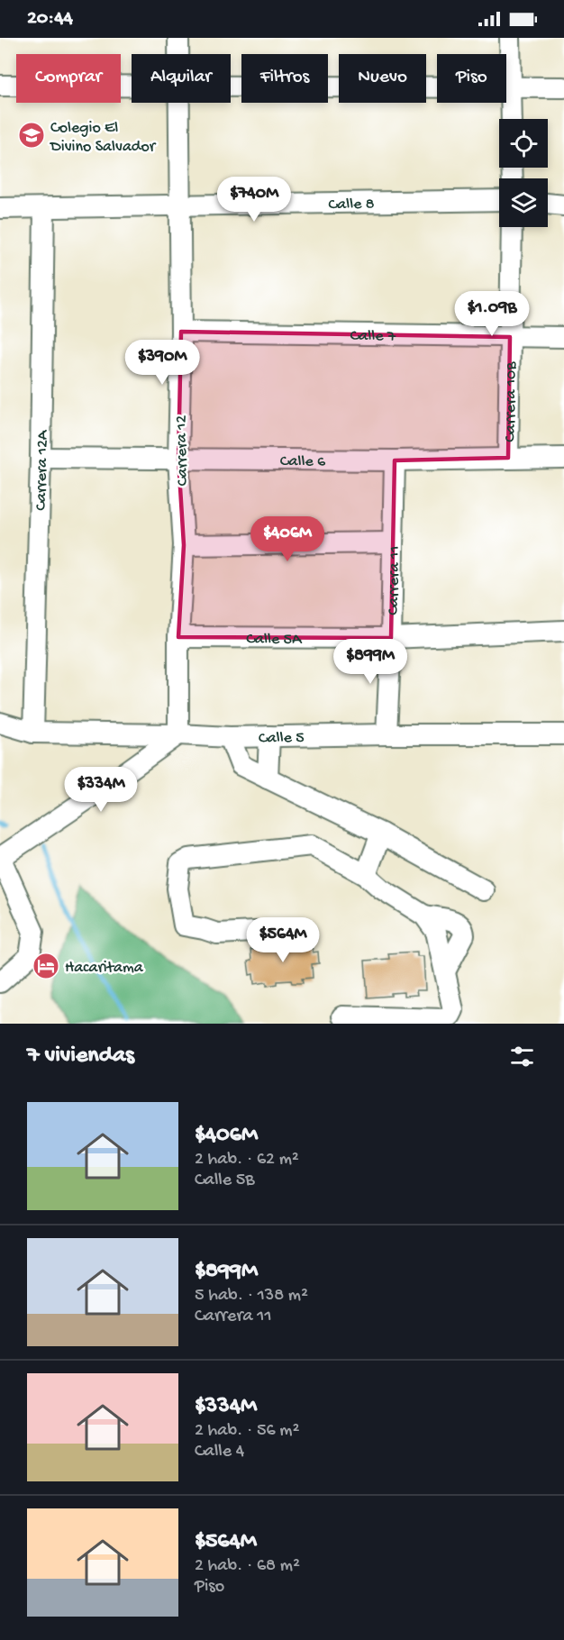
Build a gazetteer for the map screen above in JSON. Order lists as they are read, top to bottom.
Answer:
{
  "streets": {
    "street": [
      "Calle 8",
      "Calle 7",
      "Carrera 10B",
      "Carrera 12",
      "Calle 6",
      "Carrera 12A",
      "Carrera 11",
      "Calle 5A",
      "Calle 5"
    ]
  },
  "crossings": [
    ["Calle 8", "Carrera 12"],
    ["Calle 8", "Carrera 12A"],
    ["Calle 7", "Carrera 10B"],
    ["Calle 7", "Carrera 12"],
    ["Carrera 10B", "Calle 6"],
    ["Carrera 12", "Calle 6"],
    ["Carrera 12", "Calle 5A"],
    ["Carrera 12", "Calle 5"],
    ["Calle 6", "Carrera 12A"],
    ["Calle 6", "Carrera 11"],
    ["Carrera 12A", "Calle 5"],
    ["Carrera 11", "Calle 5A"],
    ["Carrera 11", "Calle 5"]
  ],
  "places": {
    "school or university": ["Colegio El Divino Salvador"],
    "hotel": ["Hacaritama"]
  },
  "page": {
    "status": "20:44",
    "chip": [
      "Comprar",
      "Alquilar",
      "Filtros",
      "Nuevo",
      "Piso"
    ],
    "price": [
      "$740M",
      "$1.09B",
      "$390M",
      "$406M",
      "$899M",
      "$334M",
      "$564M"
    ],
    "heading": "7 viviendas",
    "list": [
      {
        "name": "$406M",
        "note": "2 hab. · 62 m² · Calle 5B"
      },
      {
        "name": "$899M",
        "note": "5 hab. · 138 m² · Carrera 11"
      },
      {
        "name": "$334M",
        "note": "2 hab. · 56 m² · Calle 4"
      },
      {
        "name": "$564M",
        "note": "2 hab. · 68 m² · Piso"
      }
    ]
  }
}
